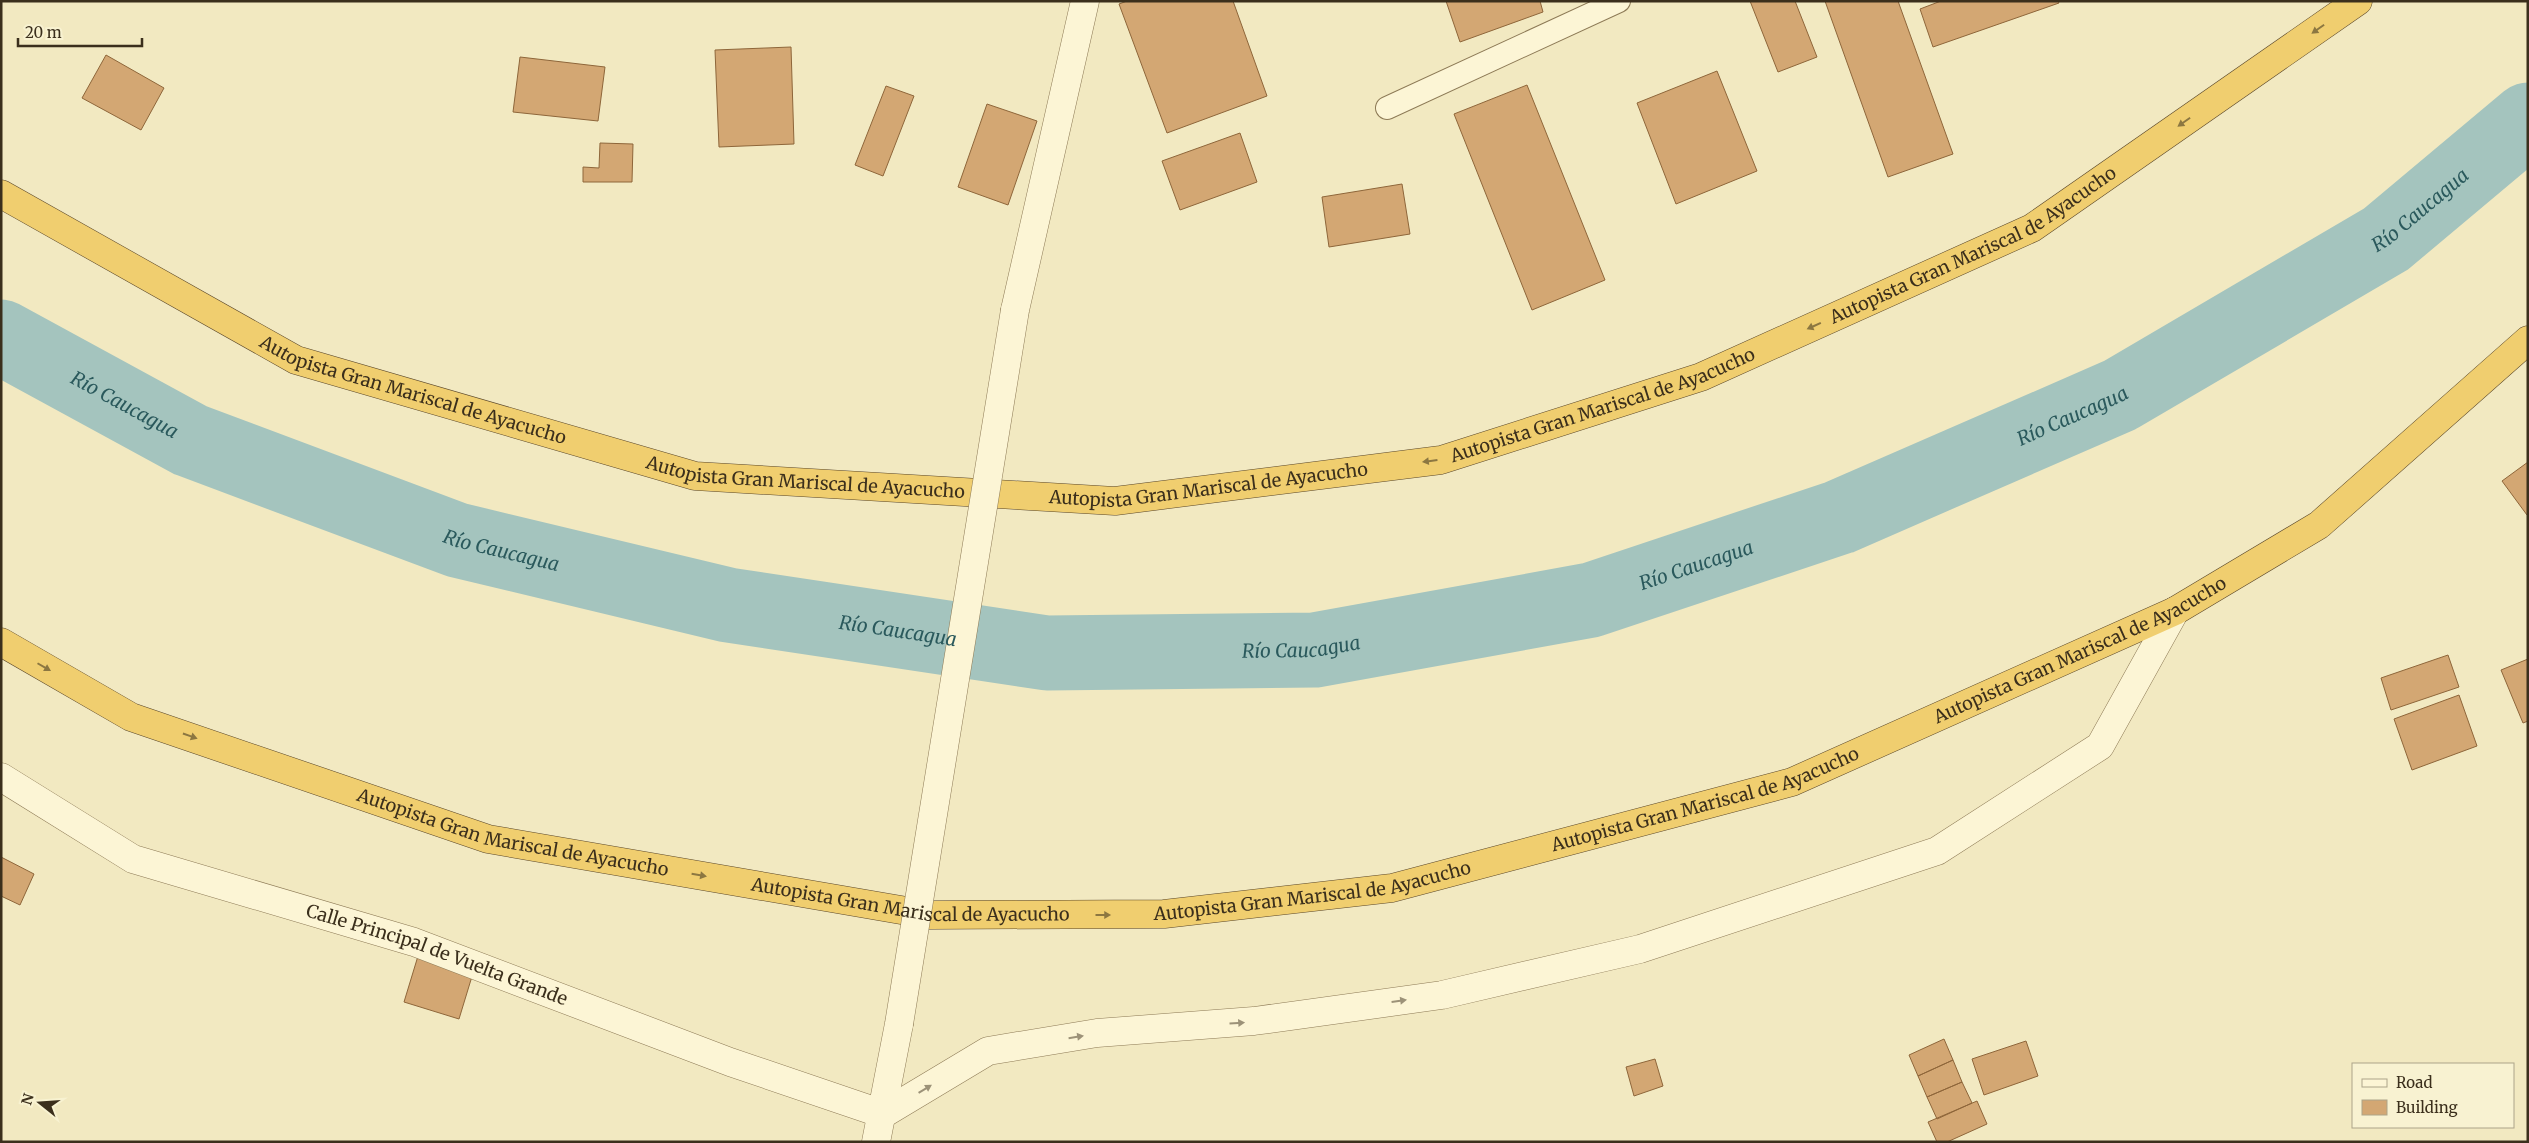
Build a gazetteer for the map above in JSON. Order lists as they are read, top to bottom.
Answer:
{
  "streets": {
    "highway": ["Autopista Gran Mariscal de Ayacucho"],
    "street": ["Calle Principal de Vuelta Grande"]
  },
  "water": ["Río Caucagua"],
  "legend": ["Road", "Building"],
  "scale_bar": "20 m",
  "north": "left"
}
